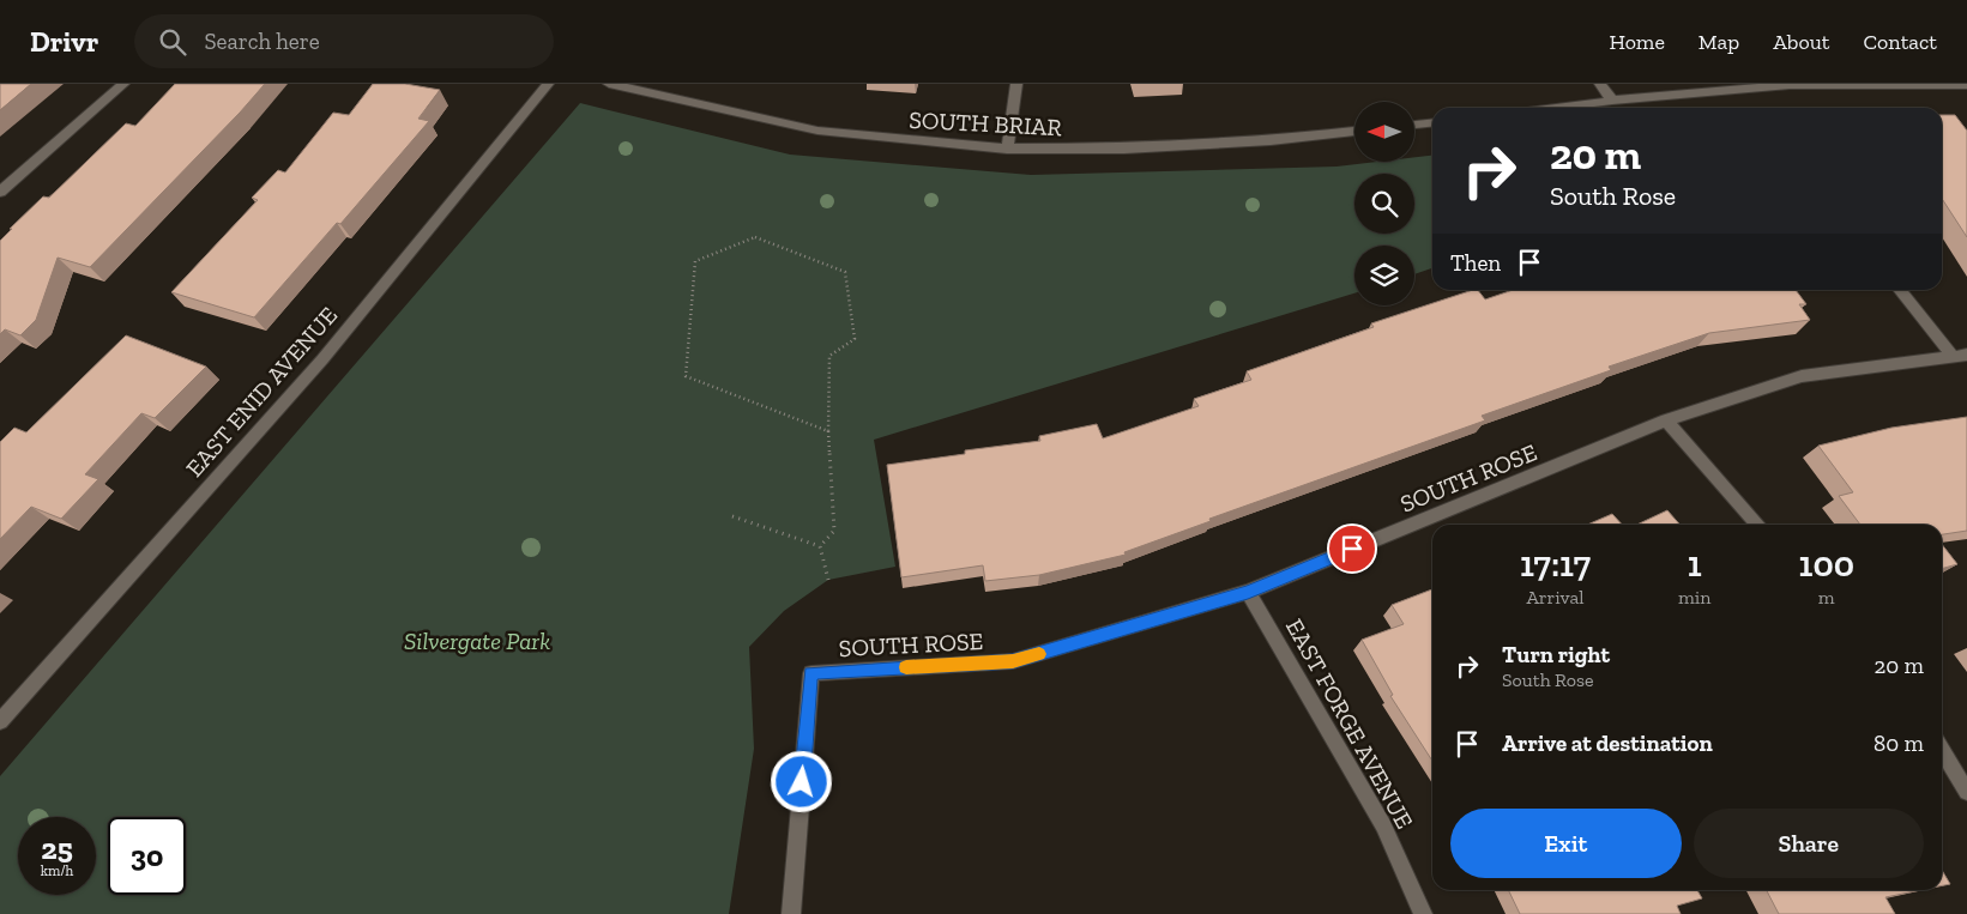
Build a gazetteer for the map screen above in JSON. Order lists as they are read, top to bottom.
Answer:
{
  "streets": {
    "street": [
      "SOUTH BRIAR",
      "EAST ENID AVENUE",
      "SOUTH ROSE",
      "EAST FORGE AVENUE"
    ]
  },
  "crossings": [
    ["SOUTH ROSE", "EAST FORGE AVENUE"]
  ],
  "parks": ["Silvergate Park"],
  "north": "left",
  "page": {
    "header": "Drivr",
    "search": "Search here",
    "nav": [
      "Home",
      "Map",
      "About",
      "Contact"
    ],
    "turn": ["20 m", "South Rose"],
    "then": "Then",
    "eta": [
      "17:17",
      "Arrival",
      "1",
      "min",
      "100",
      "m"
    ],
    "list": [
      {
        "name": "Turn right",
        "note": "South Rose",
        "value": "20 m"
      },
      {
        "name": "Arrive at destination",
        "value": "80 m"
      }
    ],
    "buttons": ["Exit", "Share"],
    "speed": "25 km/h",
    "limit": "30"
  }
}
